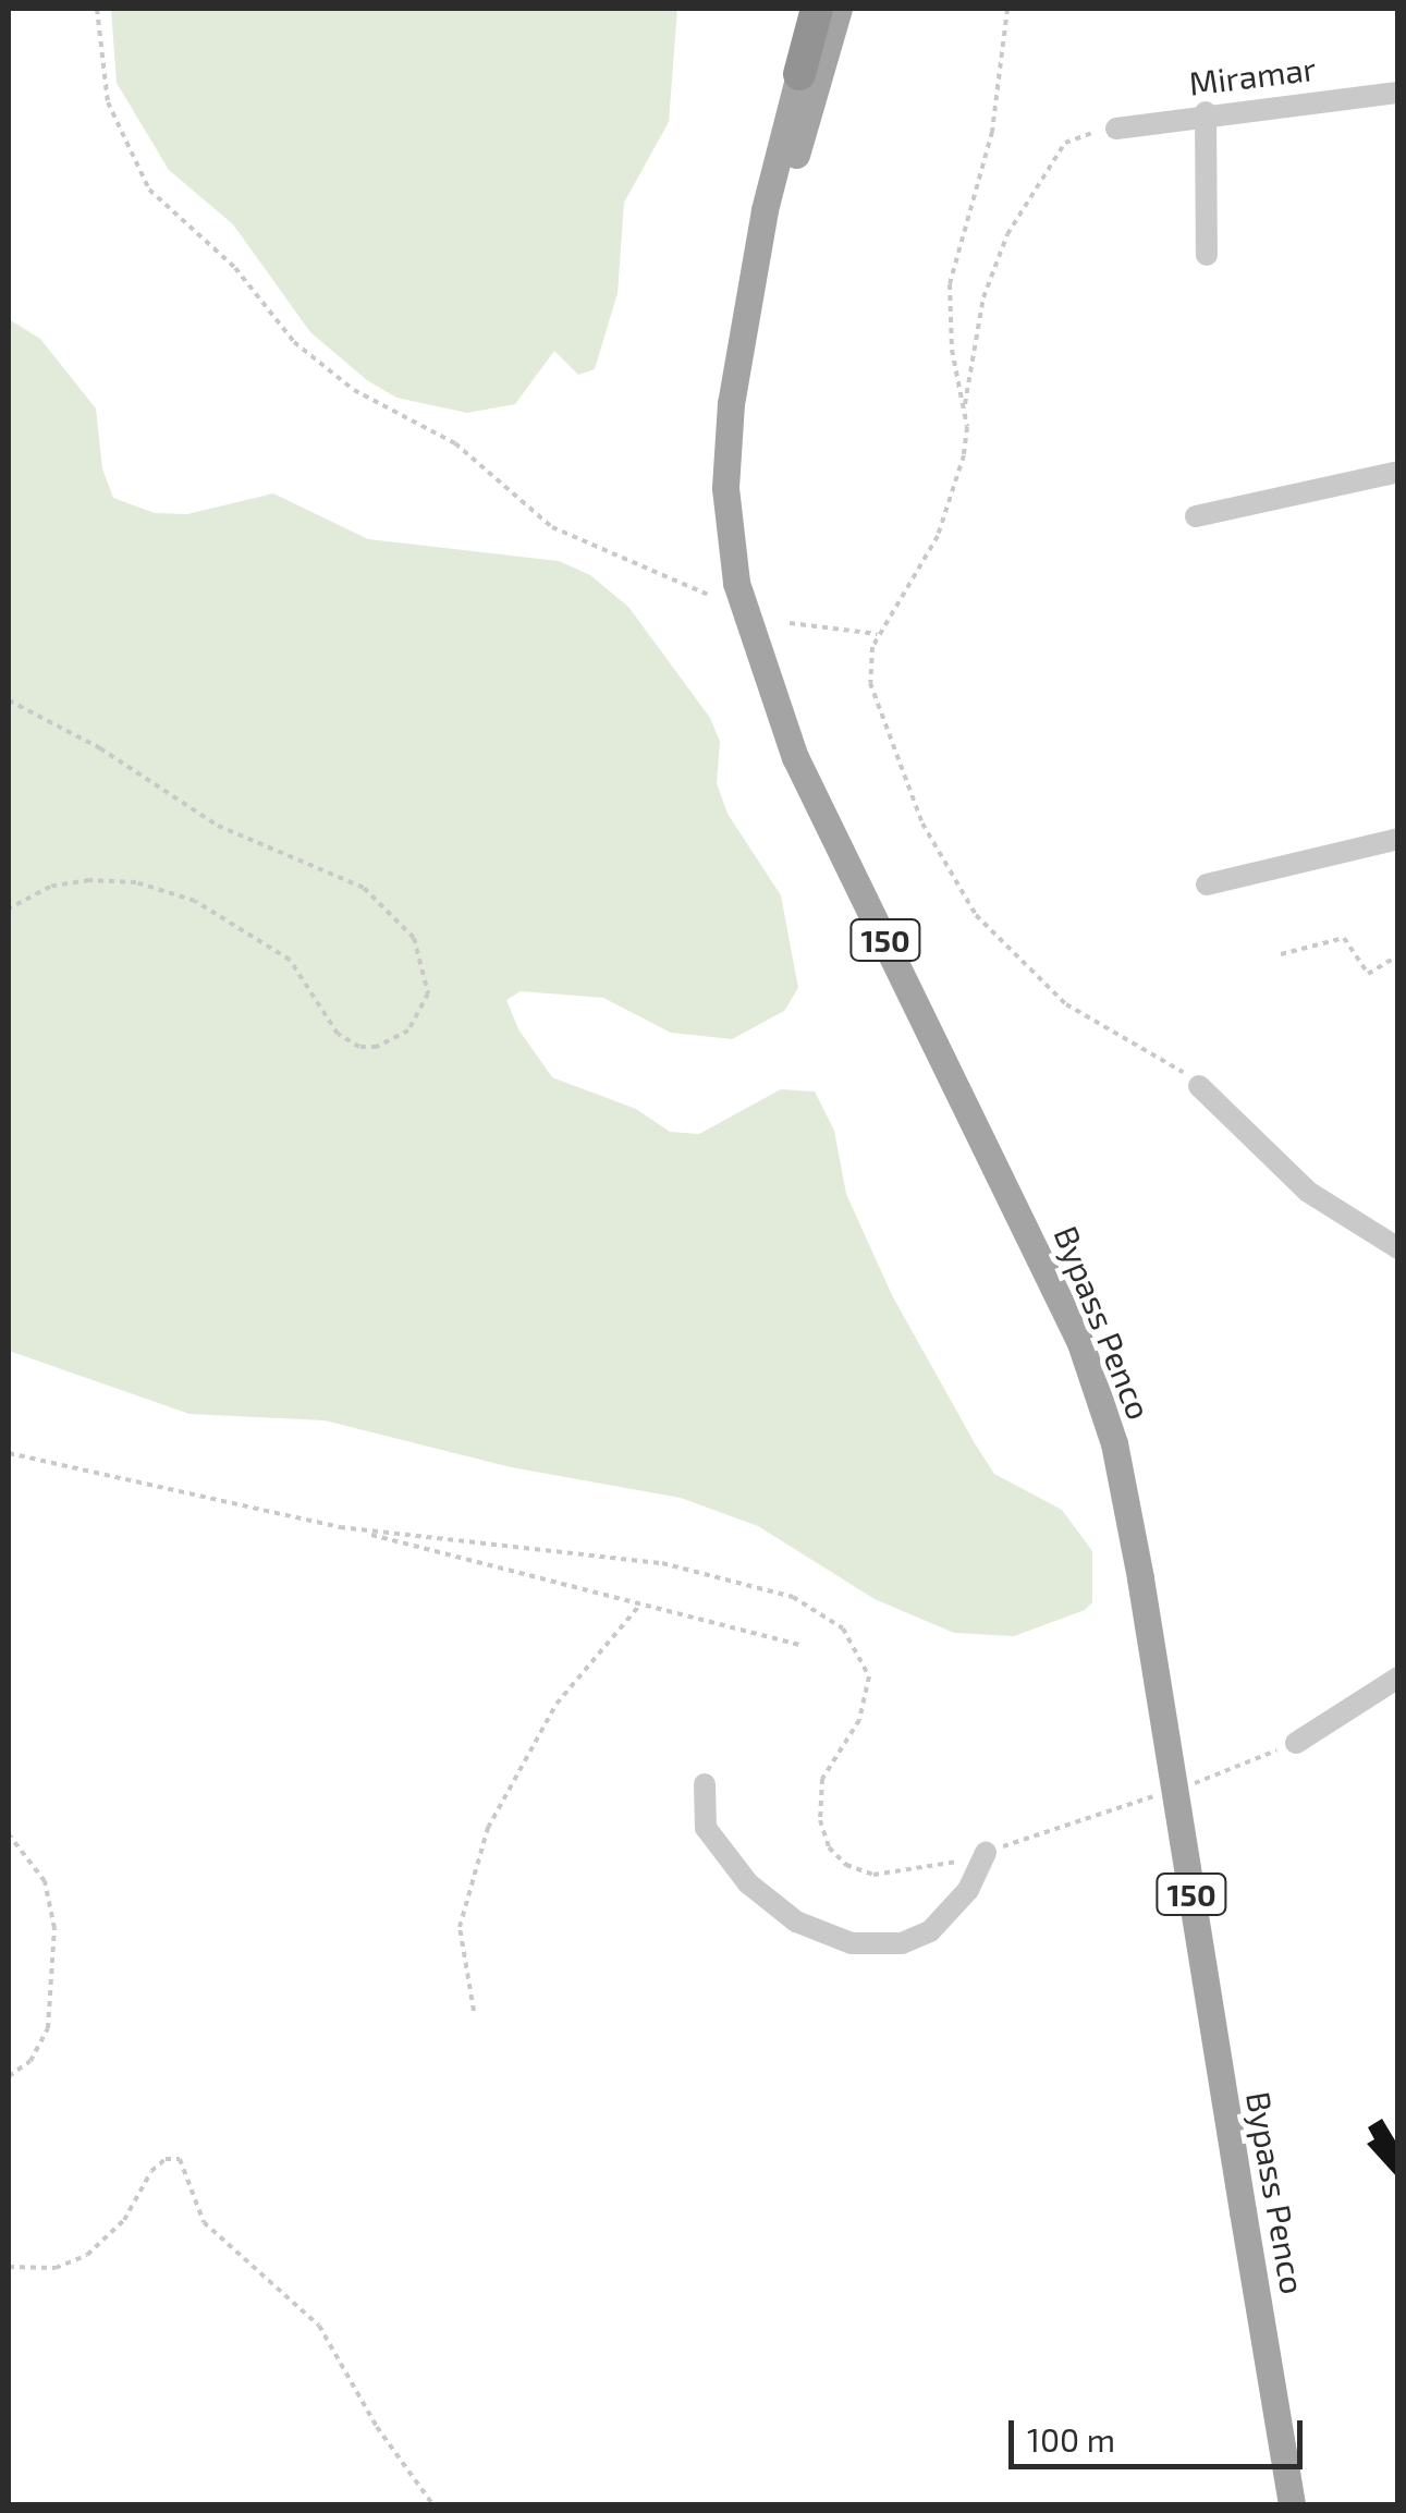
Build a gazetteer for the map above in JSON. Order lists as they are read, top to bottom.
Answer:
{
  "streets": {
    "main road": ["150", "Bypass Penco"],
    "street": ["Miramar"]
  },
  "scale_bar": "100 m"
}
